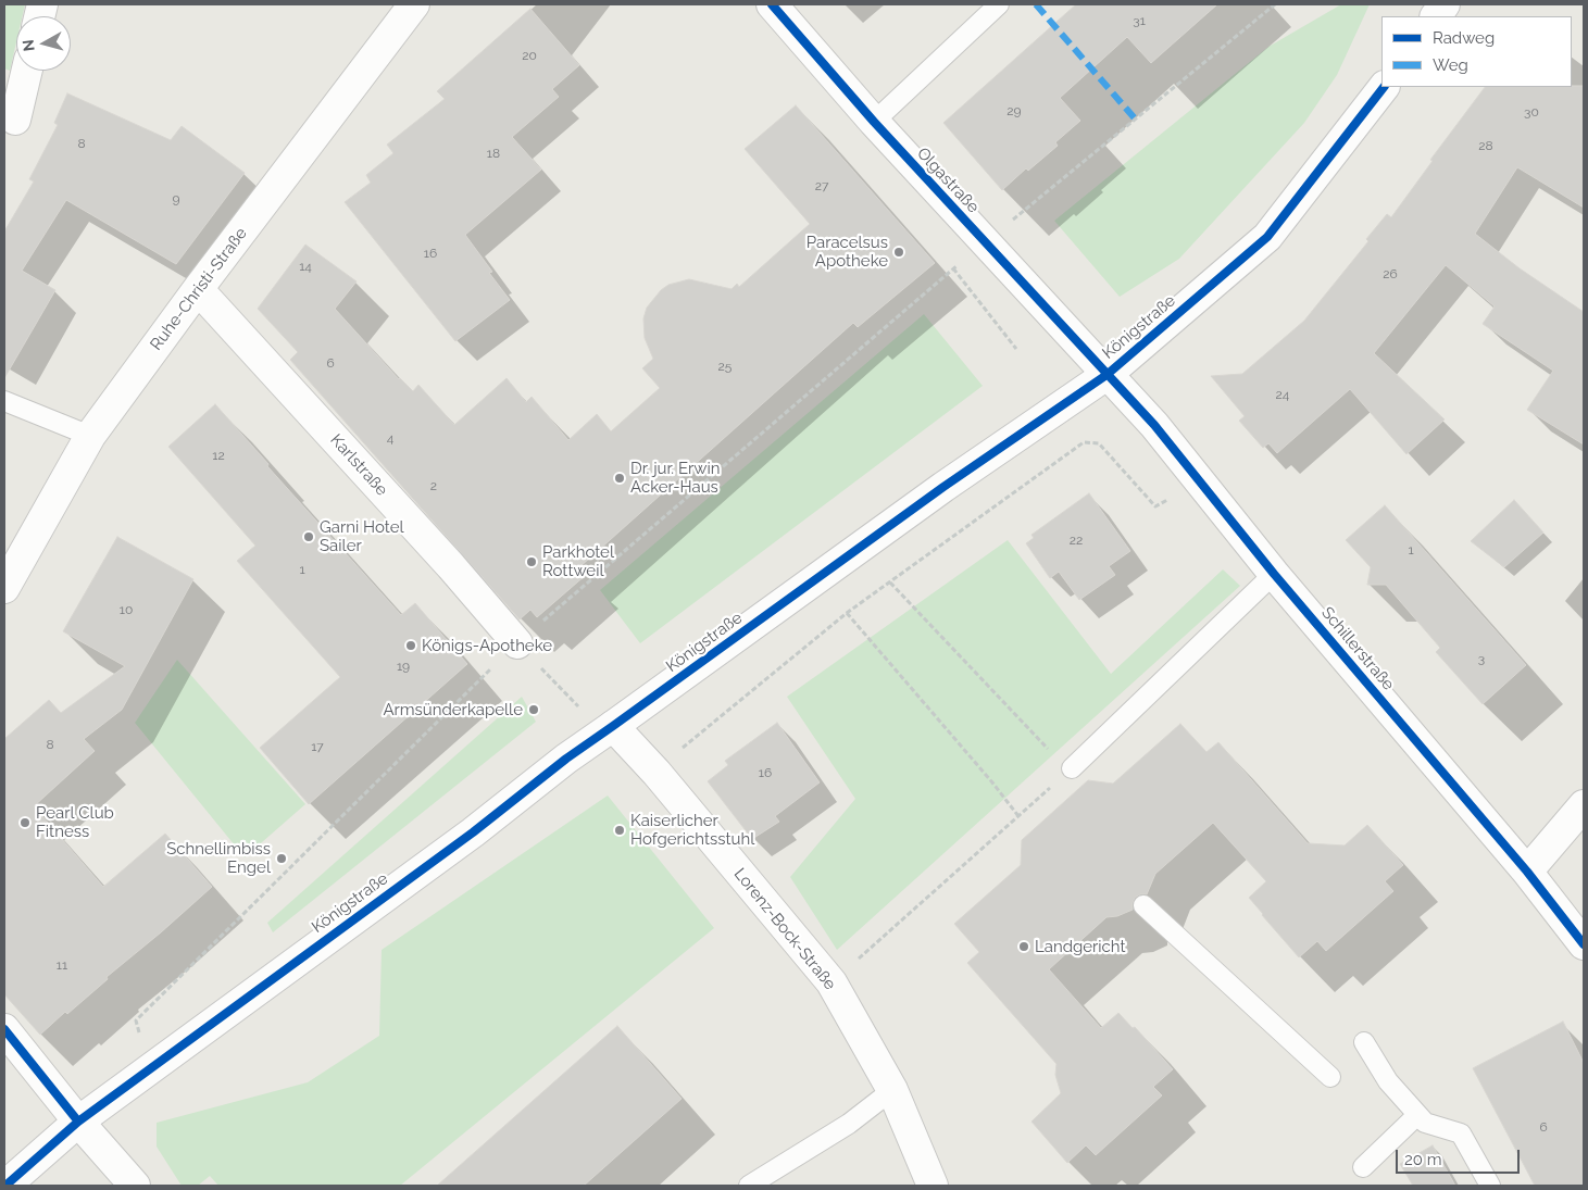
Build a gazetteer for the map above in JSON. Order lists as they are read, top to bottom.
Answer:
{
  "streets": {
    "street": [
      "Olgastraße",
      "Ruhe-Christi-Straße",
      "Königstraße",
      "Karlstraße",
      "Schillerstraße",
      "Lorenz-Bock-Straße"
    ]
  },
  "crossings": [
    ["Olgastraße", "Königstraße"],
    ["Olgastraße", "Schillerstraße"],
    ["Ruhe-Christi-Straße", "Karlstraße"],
    ["Königstraße", "Schillerstraße"],
    ["Königstraße", "Lorenz-Bock-Straße"]
  ],
  "places": [
    "Paracelsus Apotheke",
    "Dr. jur. Erwin Acker-Haus",
    "Garni Hotel Sailer",
    "Parkhotel Rottweil",
    "Königs-Apotheke",
    "Armsünderkapelle",
    "Pearl Club Fitness",
    "Kaiserlicher Hofgerichtsstuhl",
    "Schnellimbiss Engel",
    "Landgericht"
  ],
  "house_numbers": [
    "31",
    "20",
    "29",
    "30",
    "8",
    "28",
    "18",
    "27",
    "9",
    "16",
    "14",
    "26",
    "6",
    "25",
    "24",
    "4",
    "12",
    "2",
    "22",
    "1",
    "1",
    "10",
    "3",
    "19",
    "8",
    "17",
    "16",
    "11",
    "6"
  ],
  "legend": ["Radweg", "Weg"],
  "scale_bar": "20 m",
  "north": "left"
}
